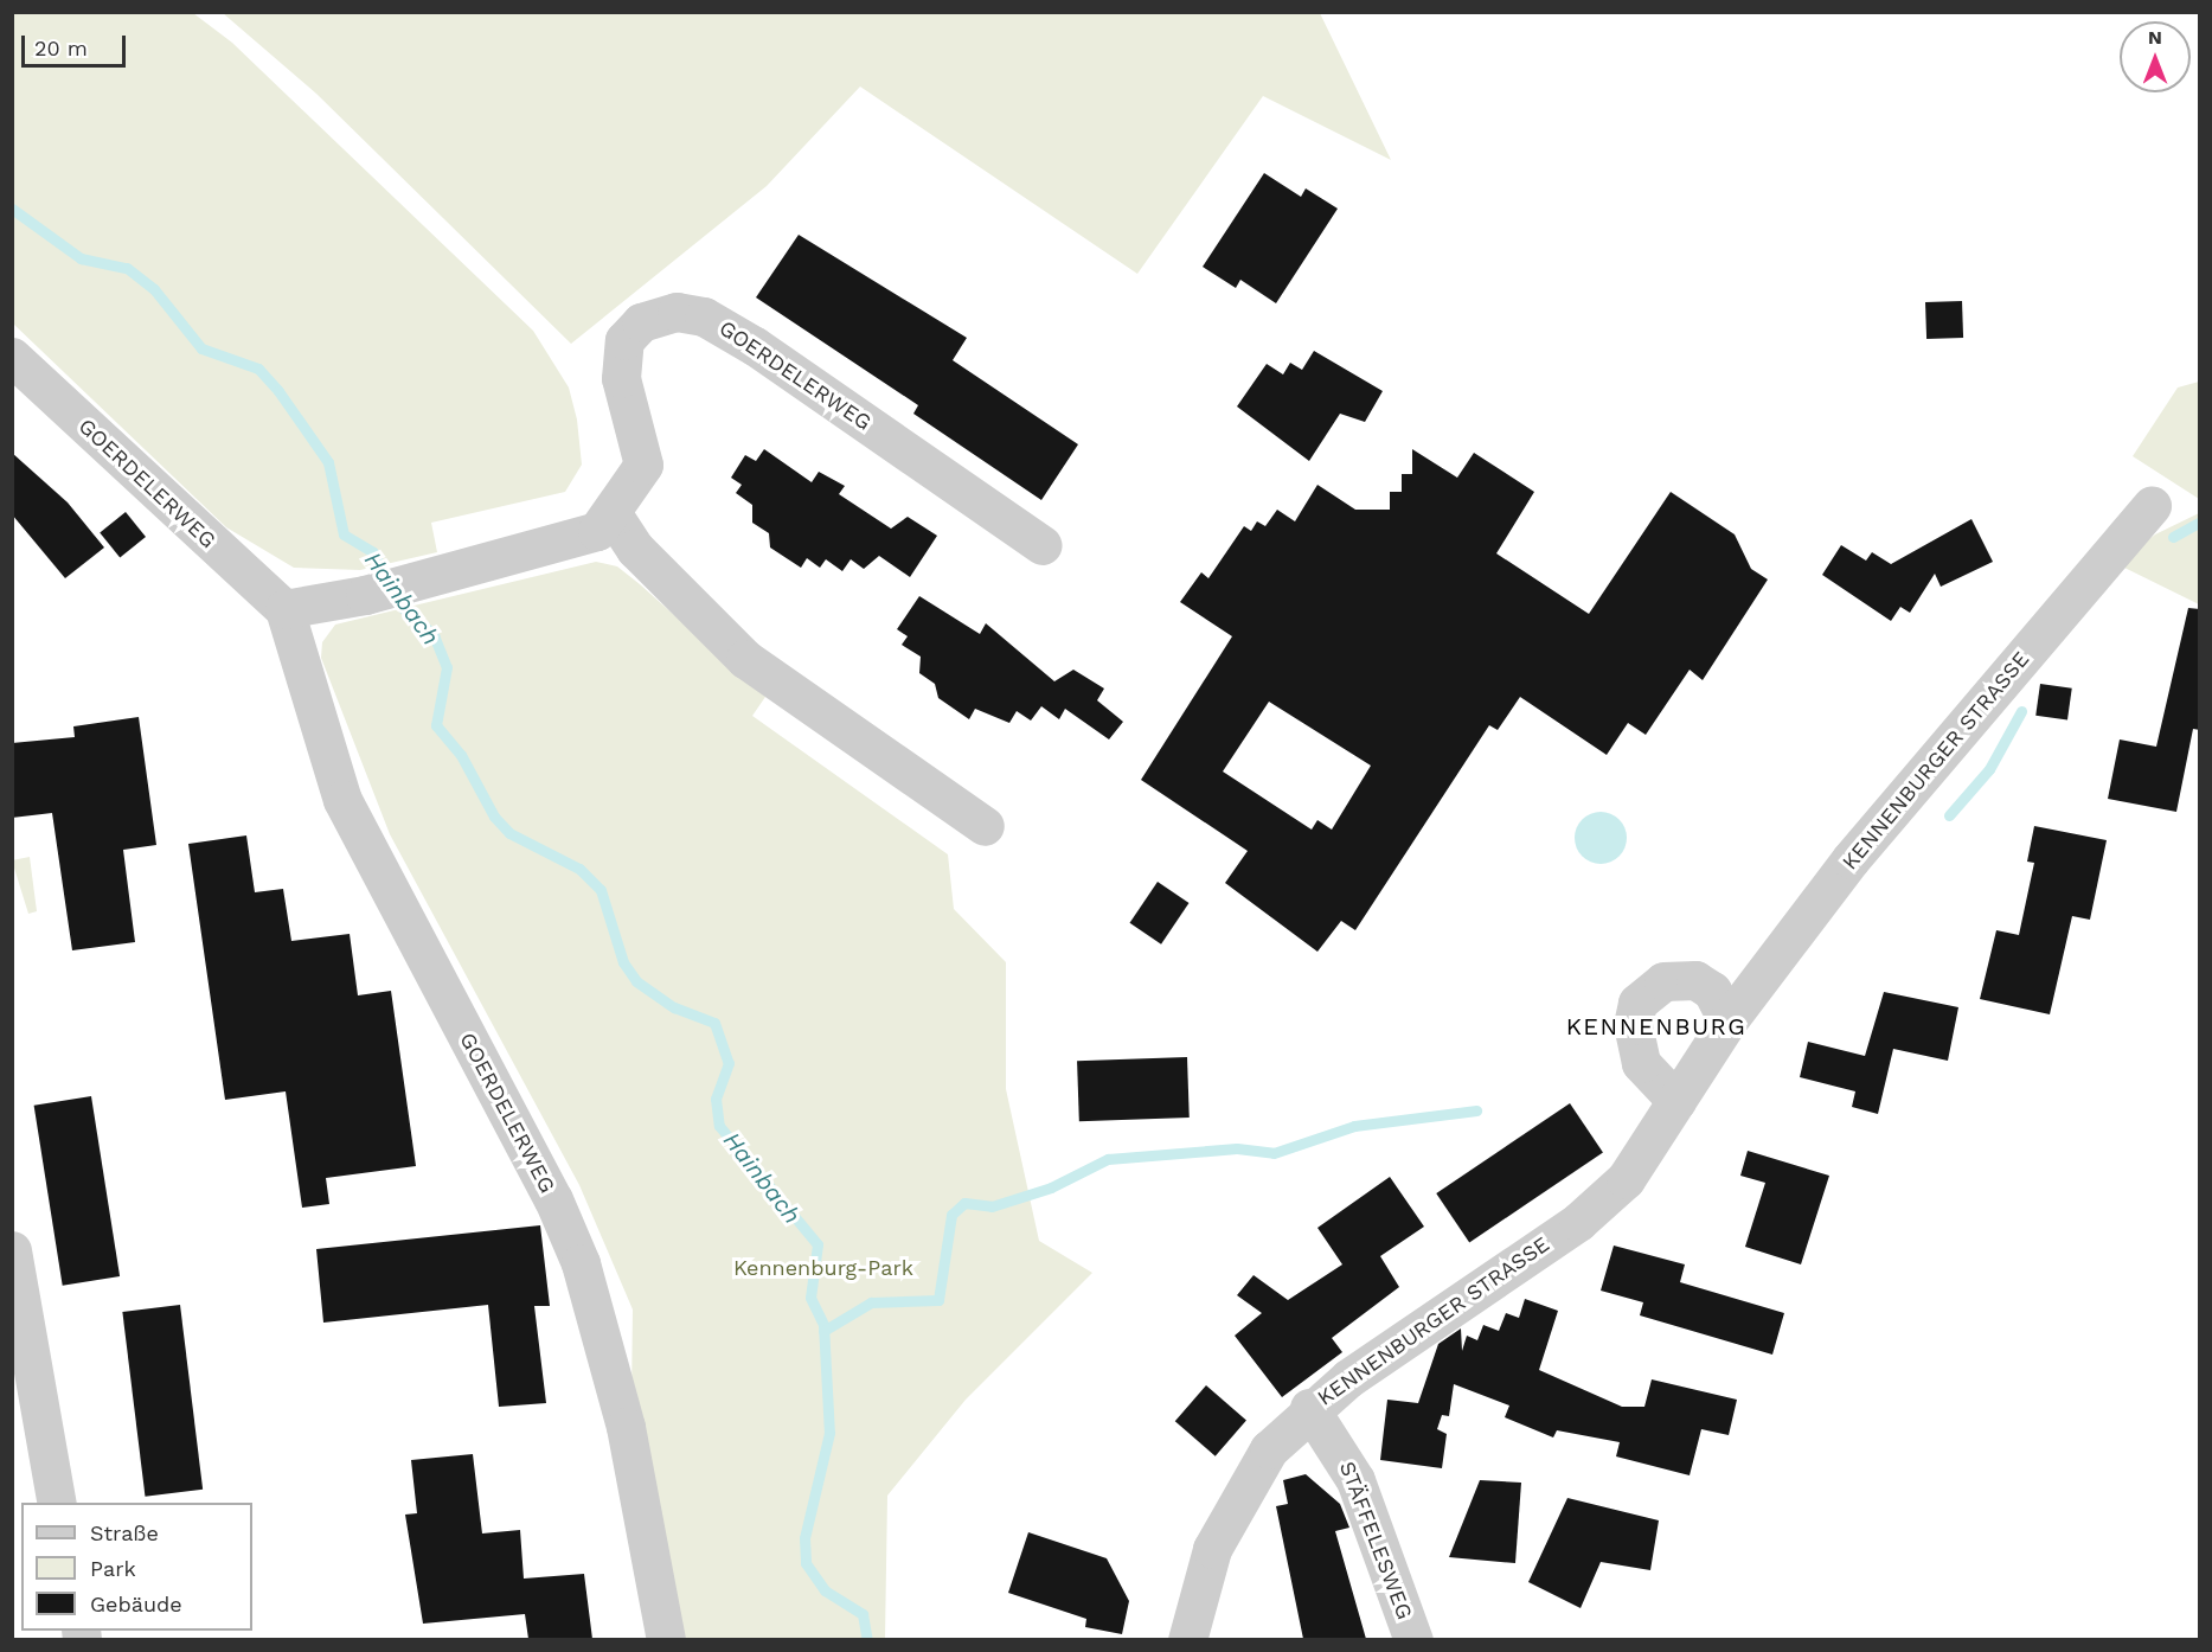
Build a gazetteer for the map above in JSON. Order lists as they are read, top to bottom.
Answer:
{
  "streets": {
    "street": ["GOERDELERWEG", "KENNENBURGER STRASSE", "STÄFFELESWEG"]
  },
  "crossings": [
    ["KENNENBURGER STRASSE", "STÄFFELESWEG"]
  ],
  "districts": ["KENNENBURG"],
  "water": ["Hainbach"],
  "parks": ["Kennenburg-Park"],
  "legend": ["Straße", "Park", "Gebäude"],
  "scale_bar": "20 m",
  "north": "top"
}
